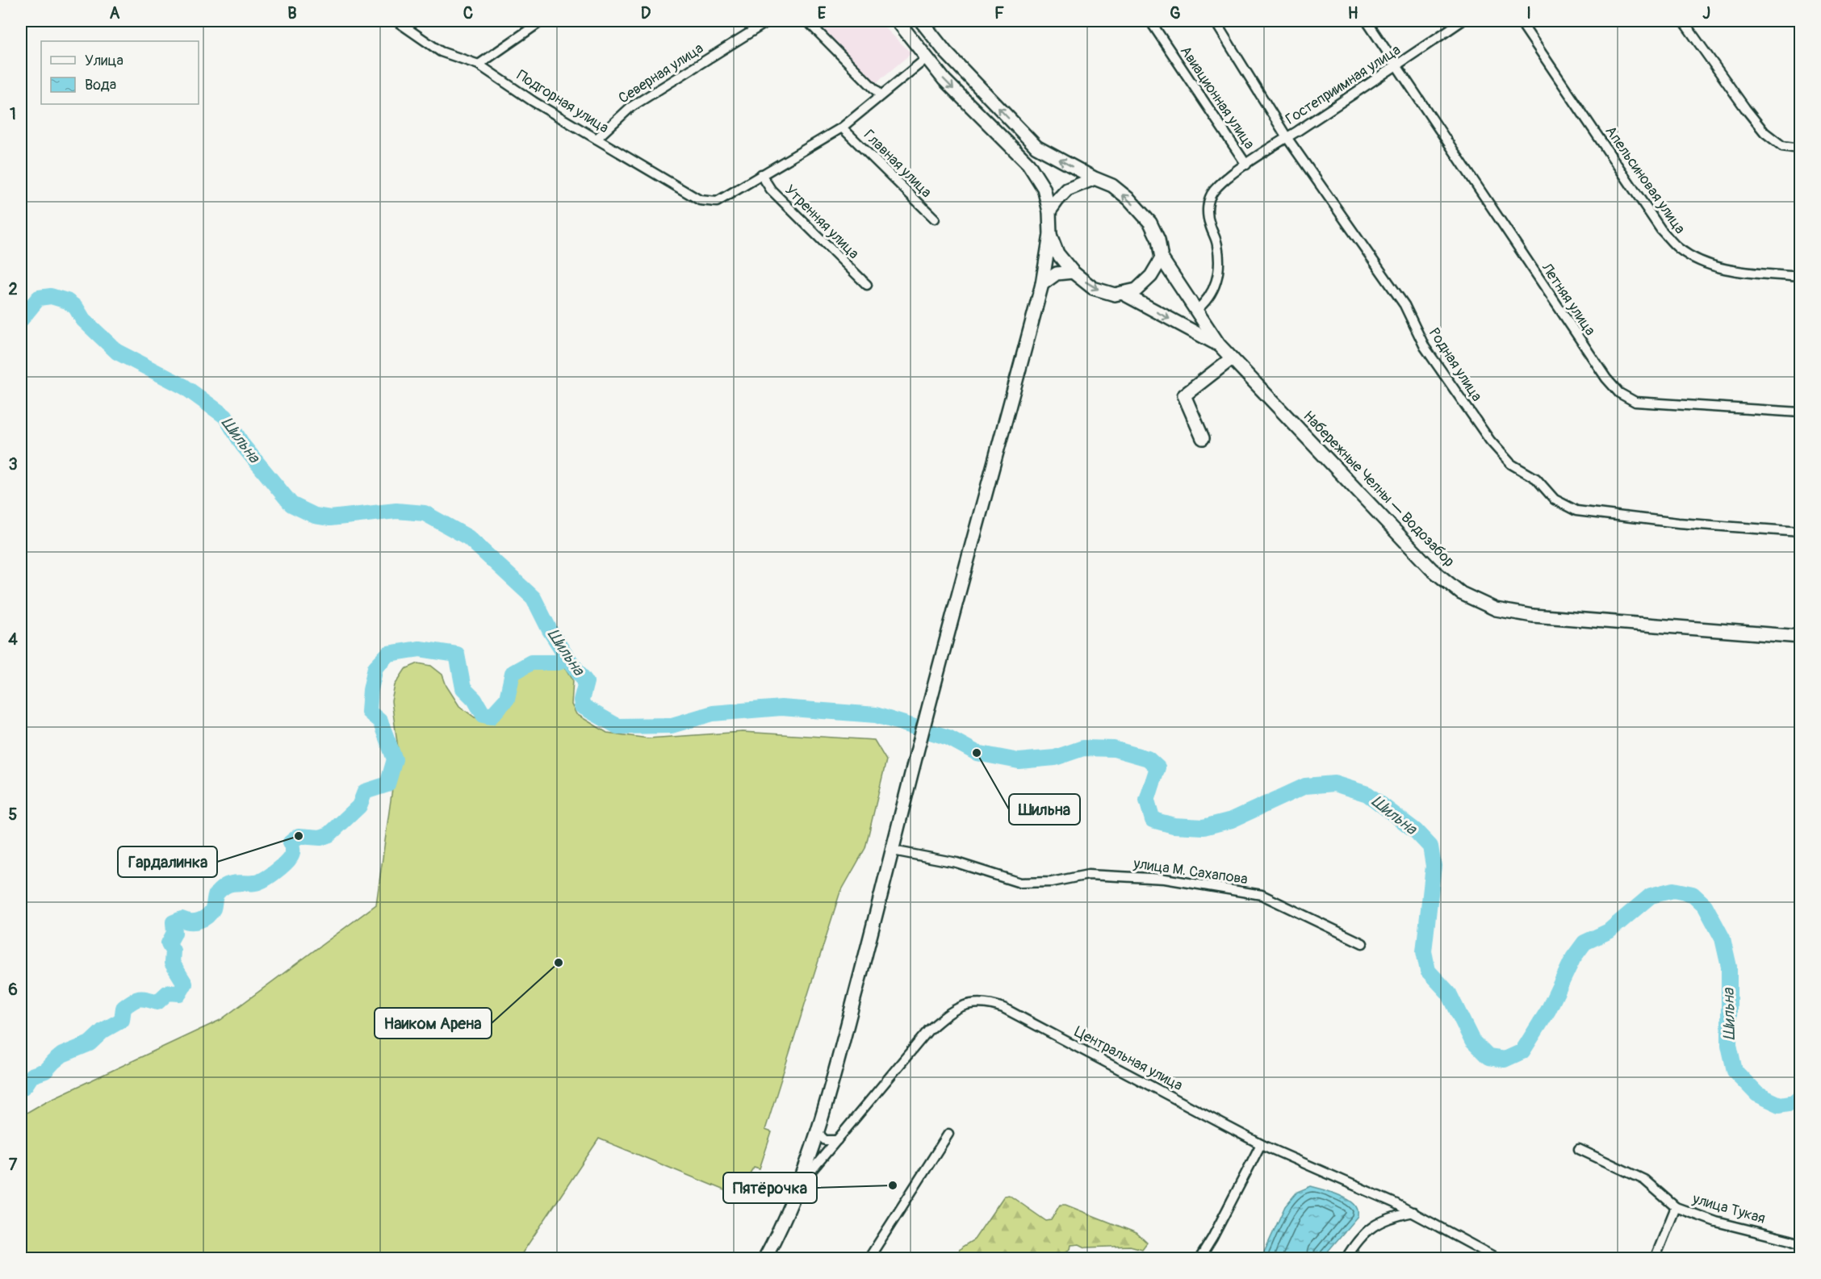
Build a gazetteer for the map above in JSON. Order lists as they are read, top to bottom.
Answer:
{
  "streets": {
    "main road": ["Набережные Челны — Водозабор"],
    "street": [
      "Северная улица",
      "Гостеприимная улица",
      "Авиационная улица",
      "Подгорная улица",
      "Главная улица",
      "Апельсиновая улица",
      "Утренняя улица",
      "Летняя улица",
      "Родная улица",
      "улица М. Сахапова",
      "Центральная улица",
      "улица Тукая"
    ]
  },
  "crossings": [
    ["Северная улица", "Подгорная улица"],
    ["Гостеприимная улица", "Авиационная улица"],
    ["Гостеприимная улица", "Летняя улица"],
    ["Гостеприимная улица", "Родная улица"],
    ["Гостеприимная улица", "Набережные Челны — Водозабор"],
    ["Подгорная улица", "Утренняя улица"]
  ],
  "water": ["Шильна"],
  "places": [
    "Шильна",
    "Гардалинка",
    "Наиком Арена",
    "Пятёрочка"
  ],
  "legend": ["Улица", "Вода"],
  "grid": {
    "columns": [
      "A",
      "B",
      "C",
      "D",
      "E",
      "F",
      "G",
      "H",
      "I",
      "J"
    ],
    "rows": [
      "1",
      "2",
      "3",
      "4",
      "5",
      "6",
      "7"
    ]
  }
}
